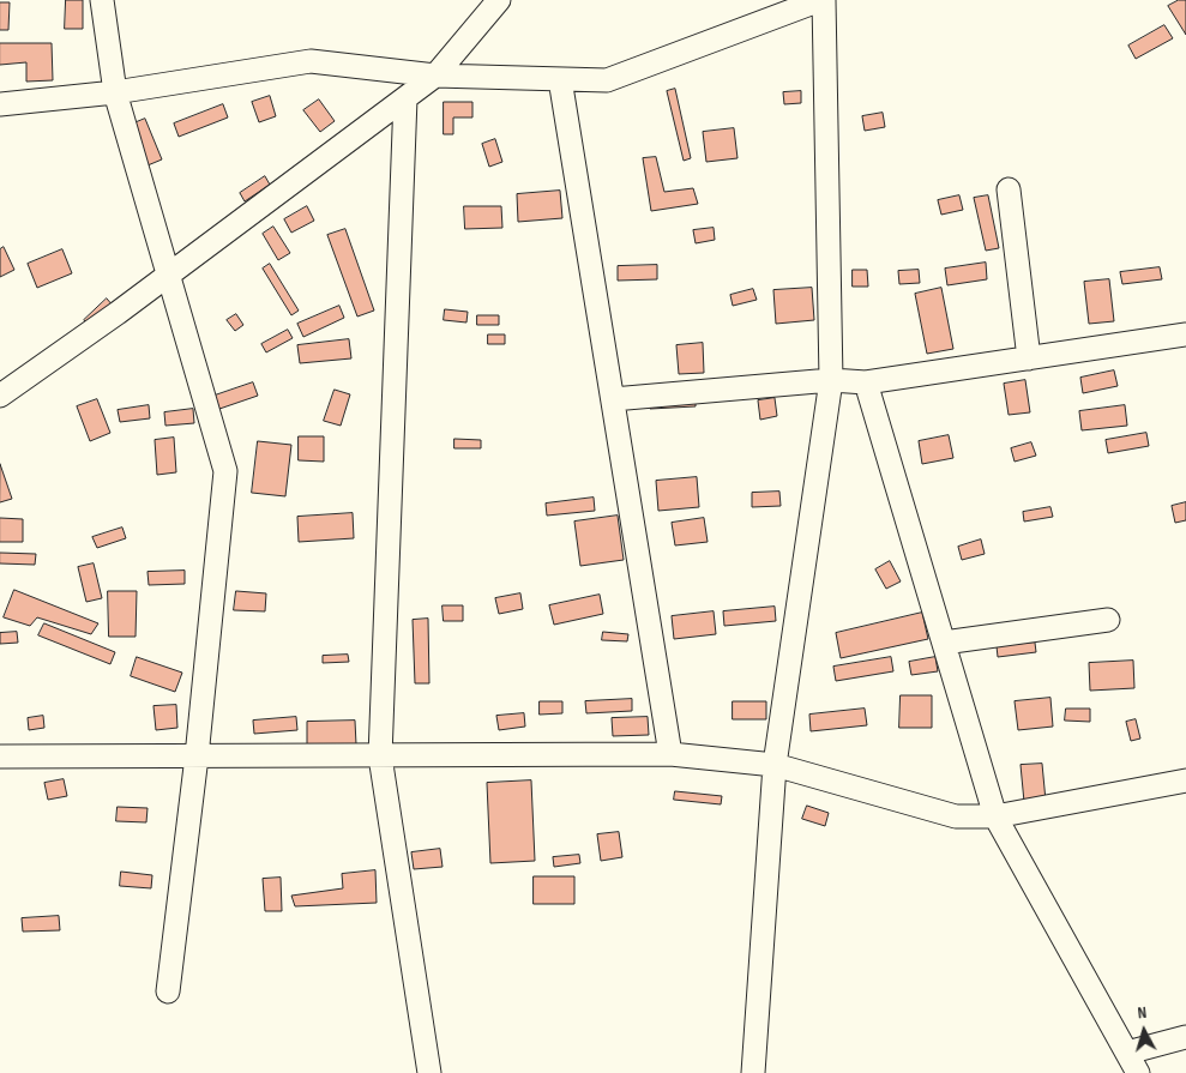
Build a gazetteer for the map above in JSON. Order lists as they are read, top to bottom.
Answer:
{
  "north": "top"
}
